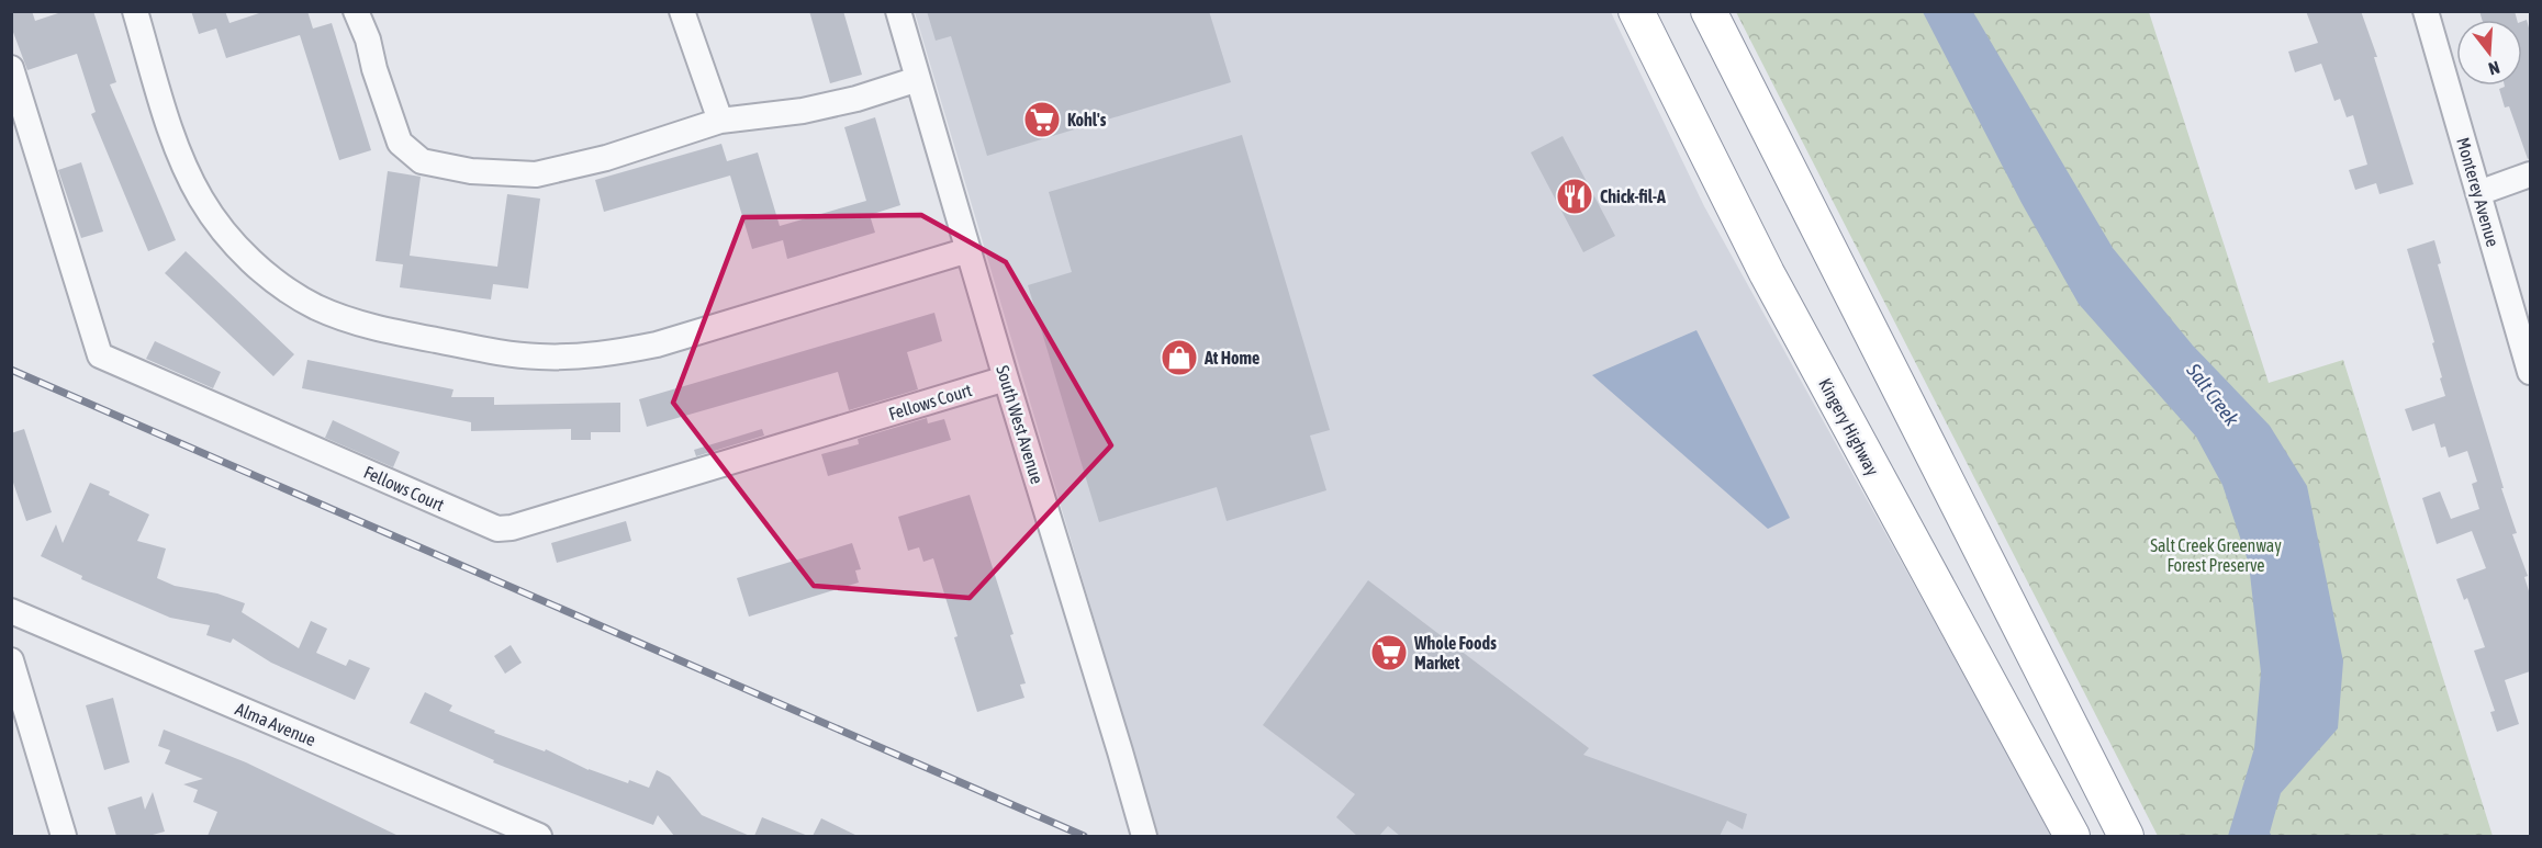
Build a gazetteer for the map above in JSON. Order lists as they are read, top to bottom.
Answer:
{
  "streets": {
    "highway": ["Kingery Highway"],
    "street": [
      "Monterey Avenue",
      "Fellows Court",
      "South West Avenue",
      "Alma Avenue"
    ]
  },
  "crossings": [
    ["Fellows Court", "South West Avenue"]
  ],
  "water": ["Salt Creek"],
  "parks": ["Salt Creek Greenway Forest Preserve"],
  "places": {
    "supermarket": ["Kohl's", "Whole Foods Market"],
    "restaurant": ["Chick-fil-A"],
    "shop": ["At Home"]
  },
  "north": "bottom"
}
